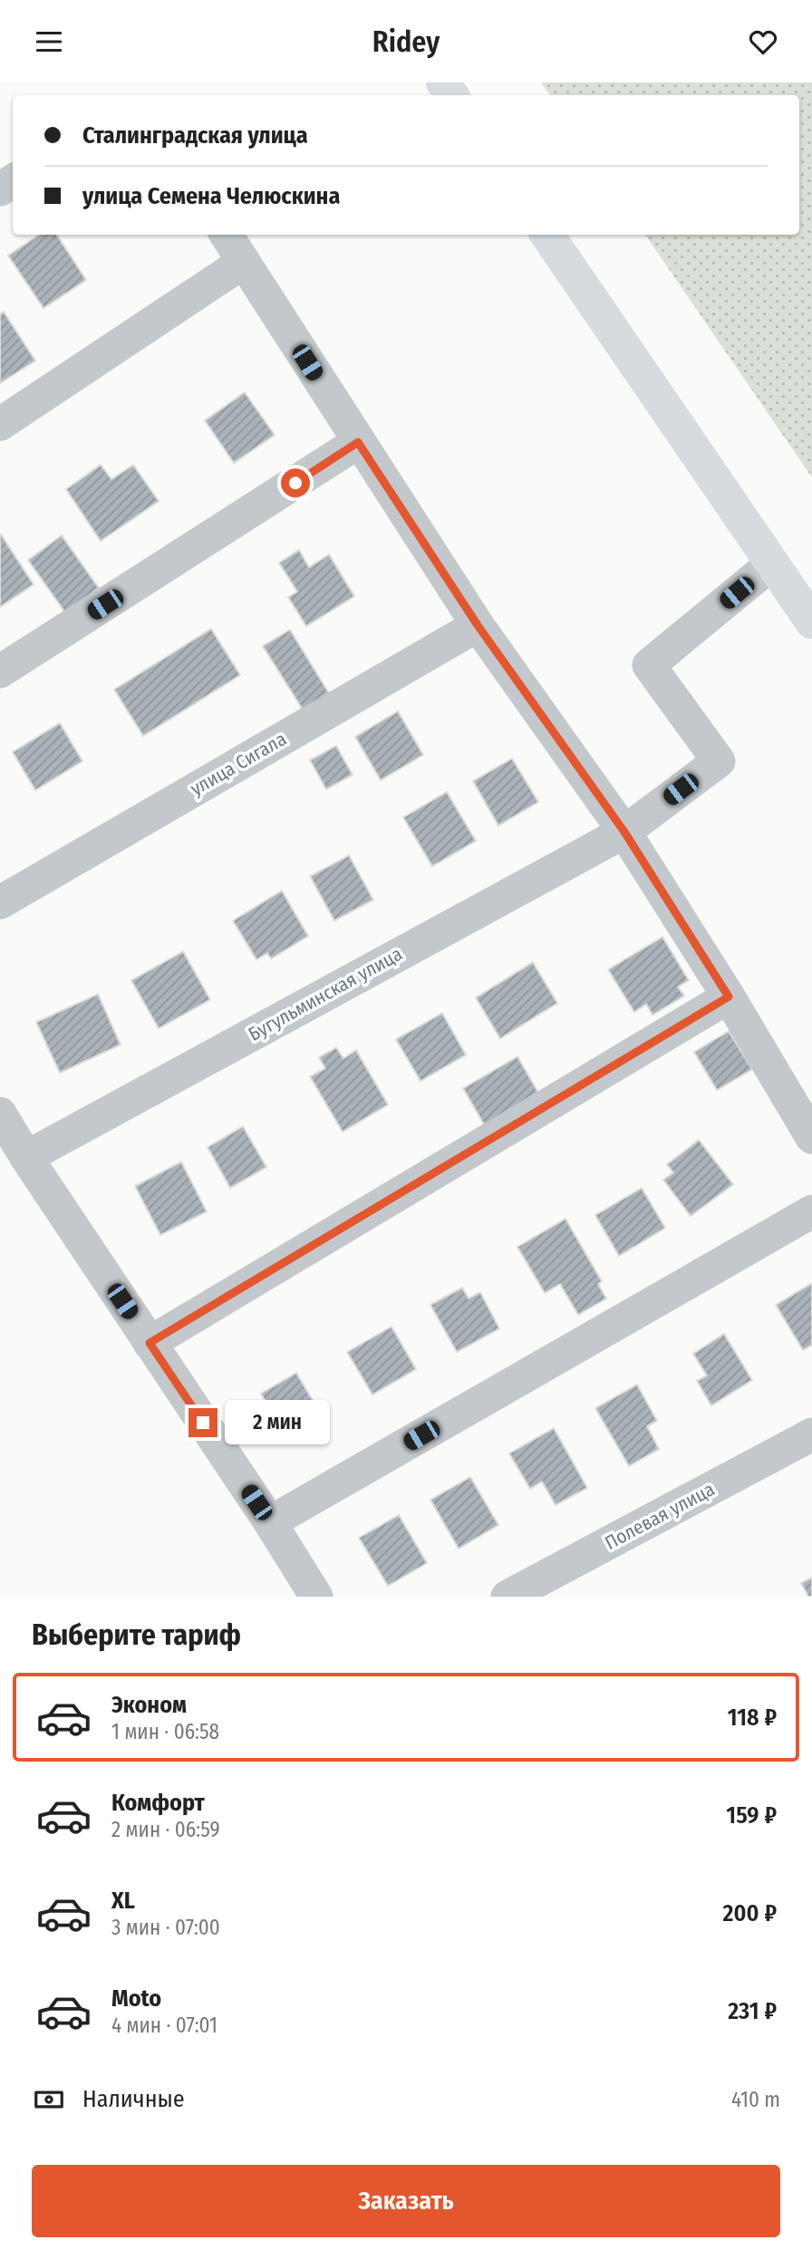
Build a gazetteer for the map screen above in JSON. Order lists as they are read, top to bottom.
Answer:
{
  "streets": {
    "street": ["улица Сигала", "Бугульминская улица", "Полевая улица"]
  },
  "page": {
    "header": "Ridey",
    "banner": ["Сталинградская улица", "улица Семена Челюскина"],
    "bubble": "2 мин",
    "heading": "Выберите тариф",
    "list": [
      {
        "name": "Эконом",
        "note": "1 мин · 06:58",
        "value": "118 ₽"
      },
      {
        "name": "Комфорт",
        "note": "2 мин · 06:59",
        "value": "159 ₽"
      },
      {
        "name": "XL",
        "note": "3 мин · 07:00",
        "value": "200 ₽"
      },
      {
        "name": "Moto",
        "note": "4 мин · 07:01",
        "value": "231 ₽"
      }
    ],
    "pay": ["Наличные", "410 m"],
    "buttons": "Заказать"
  }
}
